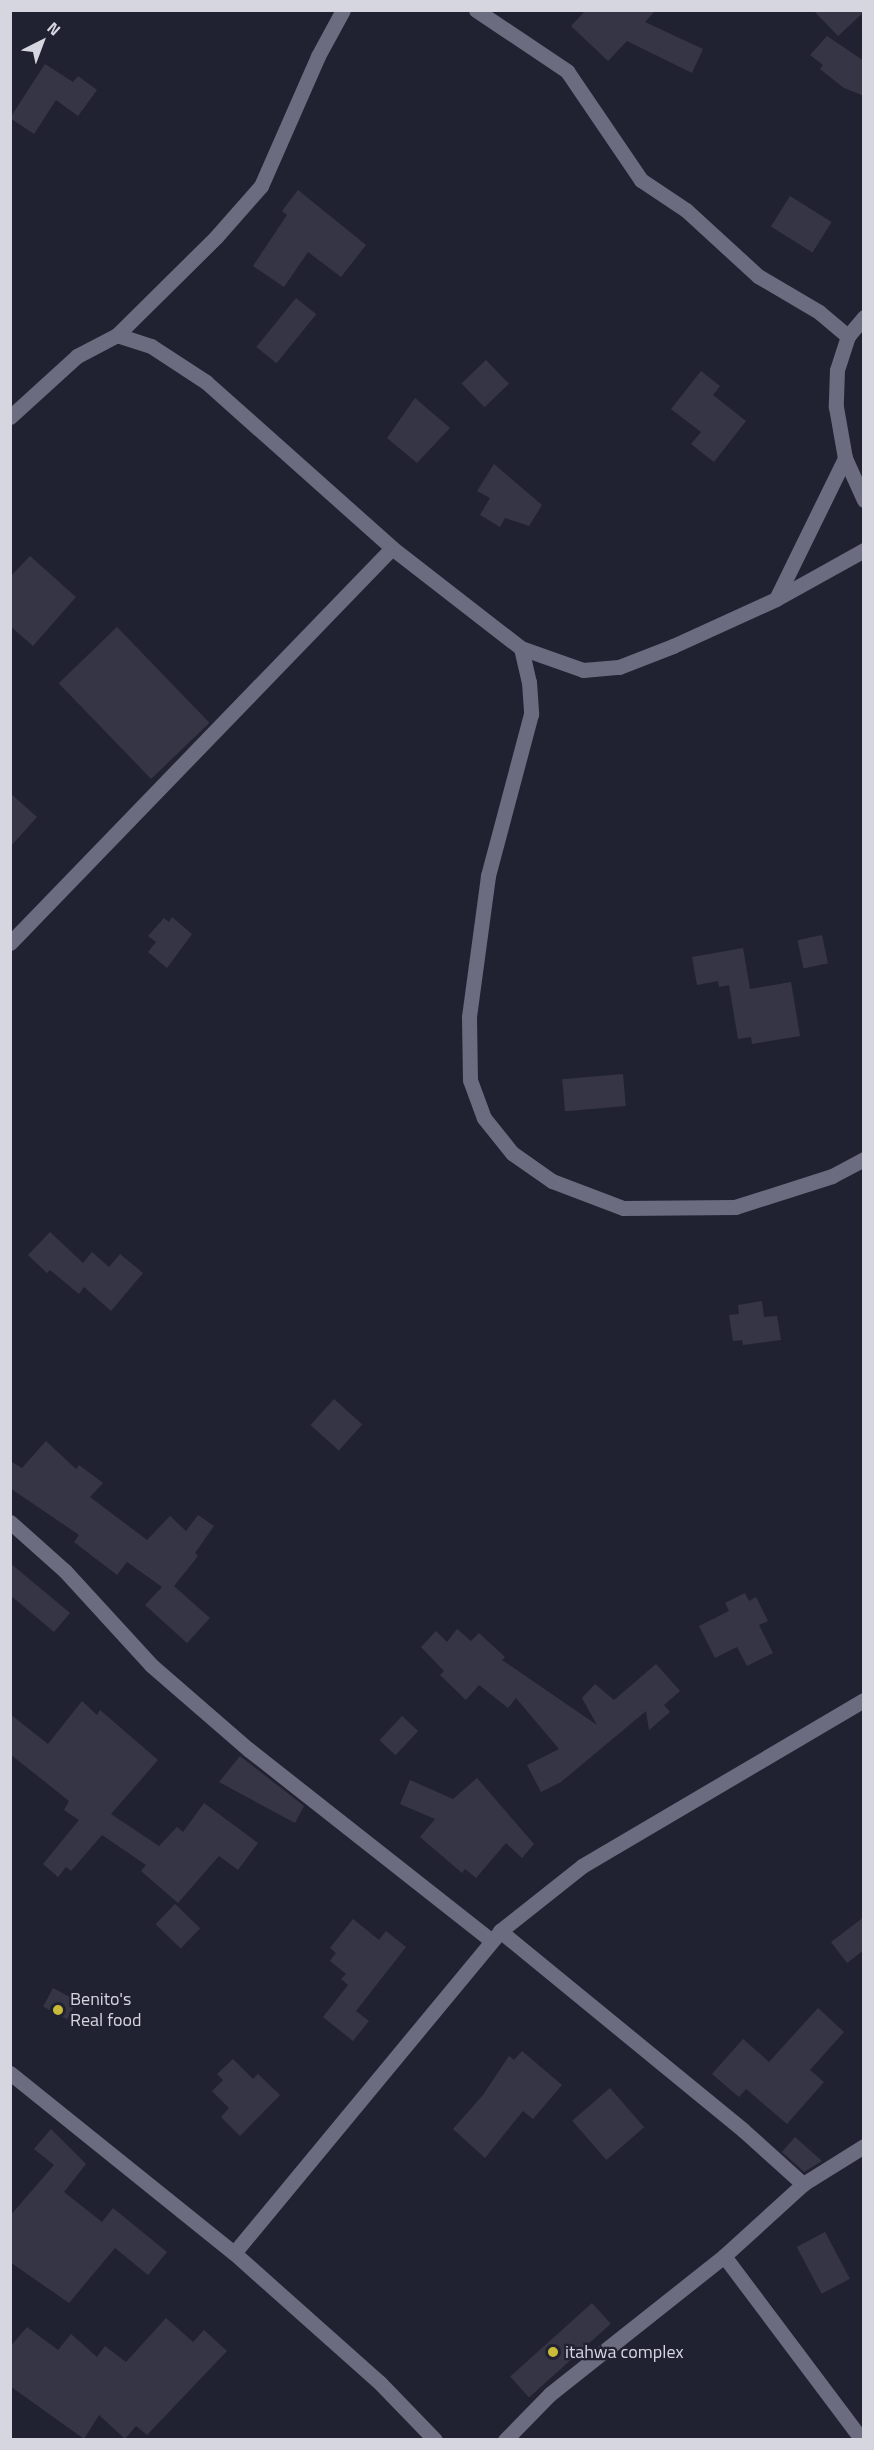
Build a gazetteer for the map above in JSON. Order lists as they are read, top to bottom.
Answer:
{
  "places": ["Benito's Real food", "itahwa complex"],
  "north": "top right"
}
